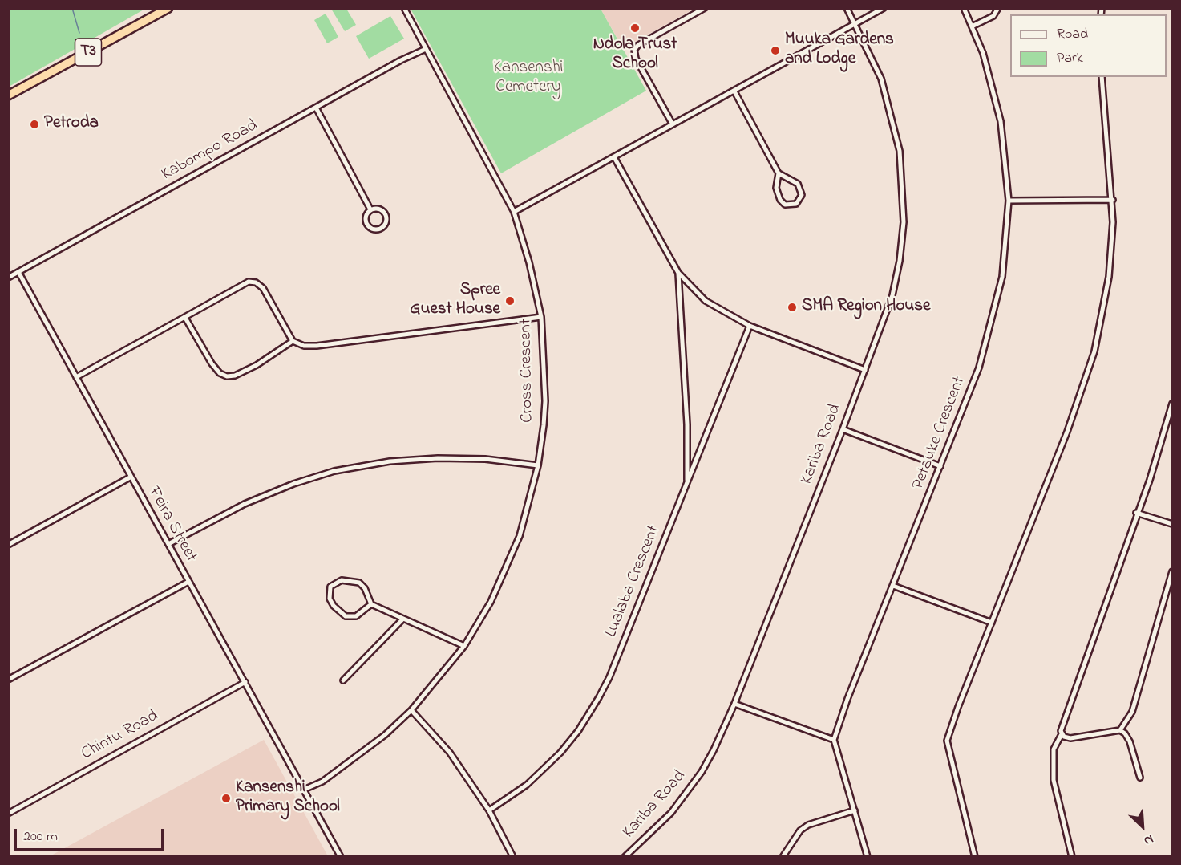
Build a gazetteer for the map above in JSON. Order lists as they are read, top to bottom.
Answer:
{
  "streets": {
    "highway": ["T3"],
    "street": [
      "Kabompo Road",
      "Cross Crescent",
      "Petauke Crescent",
      "Kariba Road",
      "Feira Street",
      "Lualaba Crescent",
      "Chintu Road"
    ]
  },
  "crossings": [
    ["Kabompo Road", "Cross Crescent"],
    ["Kabompo Road", "Feira Street"],
    ["Cross Crescent", "Feira Street"],
    ["Feira Street", "Chintu Road"]
  ],
  "parks": ["Kansenshi Cemetery"],
  "places": [
    "Ndola Trust School",
    "Muuka Gardens and Lodge",
    "Petroda",
    "Spree Guest House",
    "SMA Region House",
    "Kansenshi Primary School"
  ],
  "legend": ["Road", "Park"],
  "scale_bar": "200 m",
  "north": "bottom right"
}
